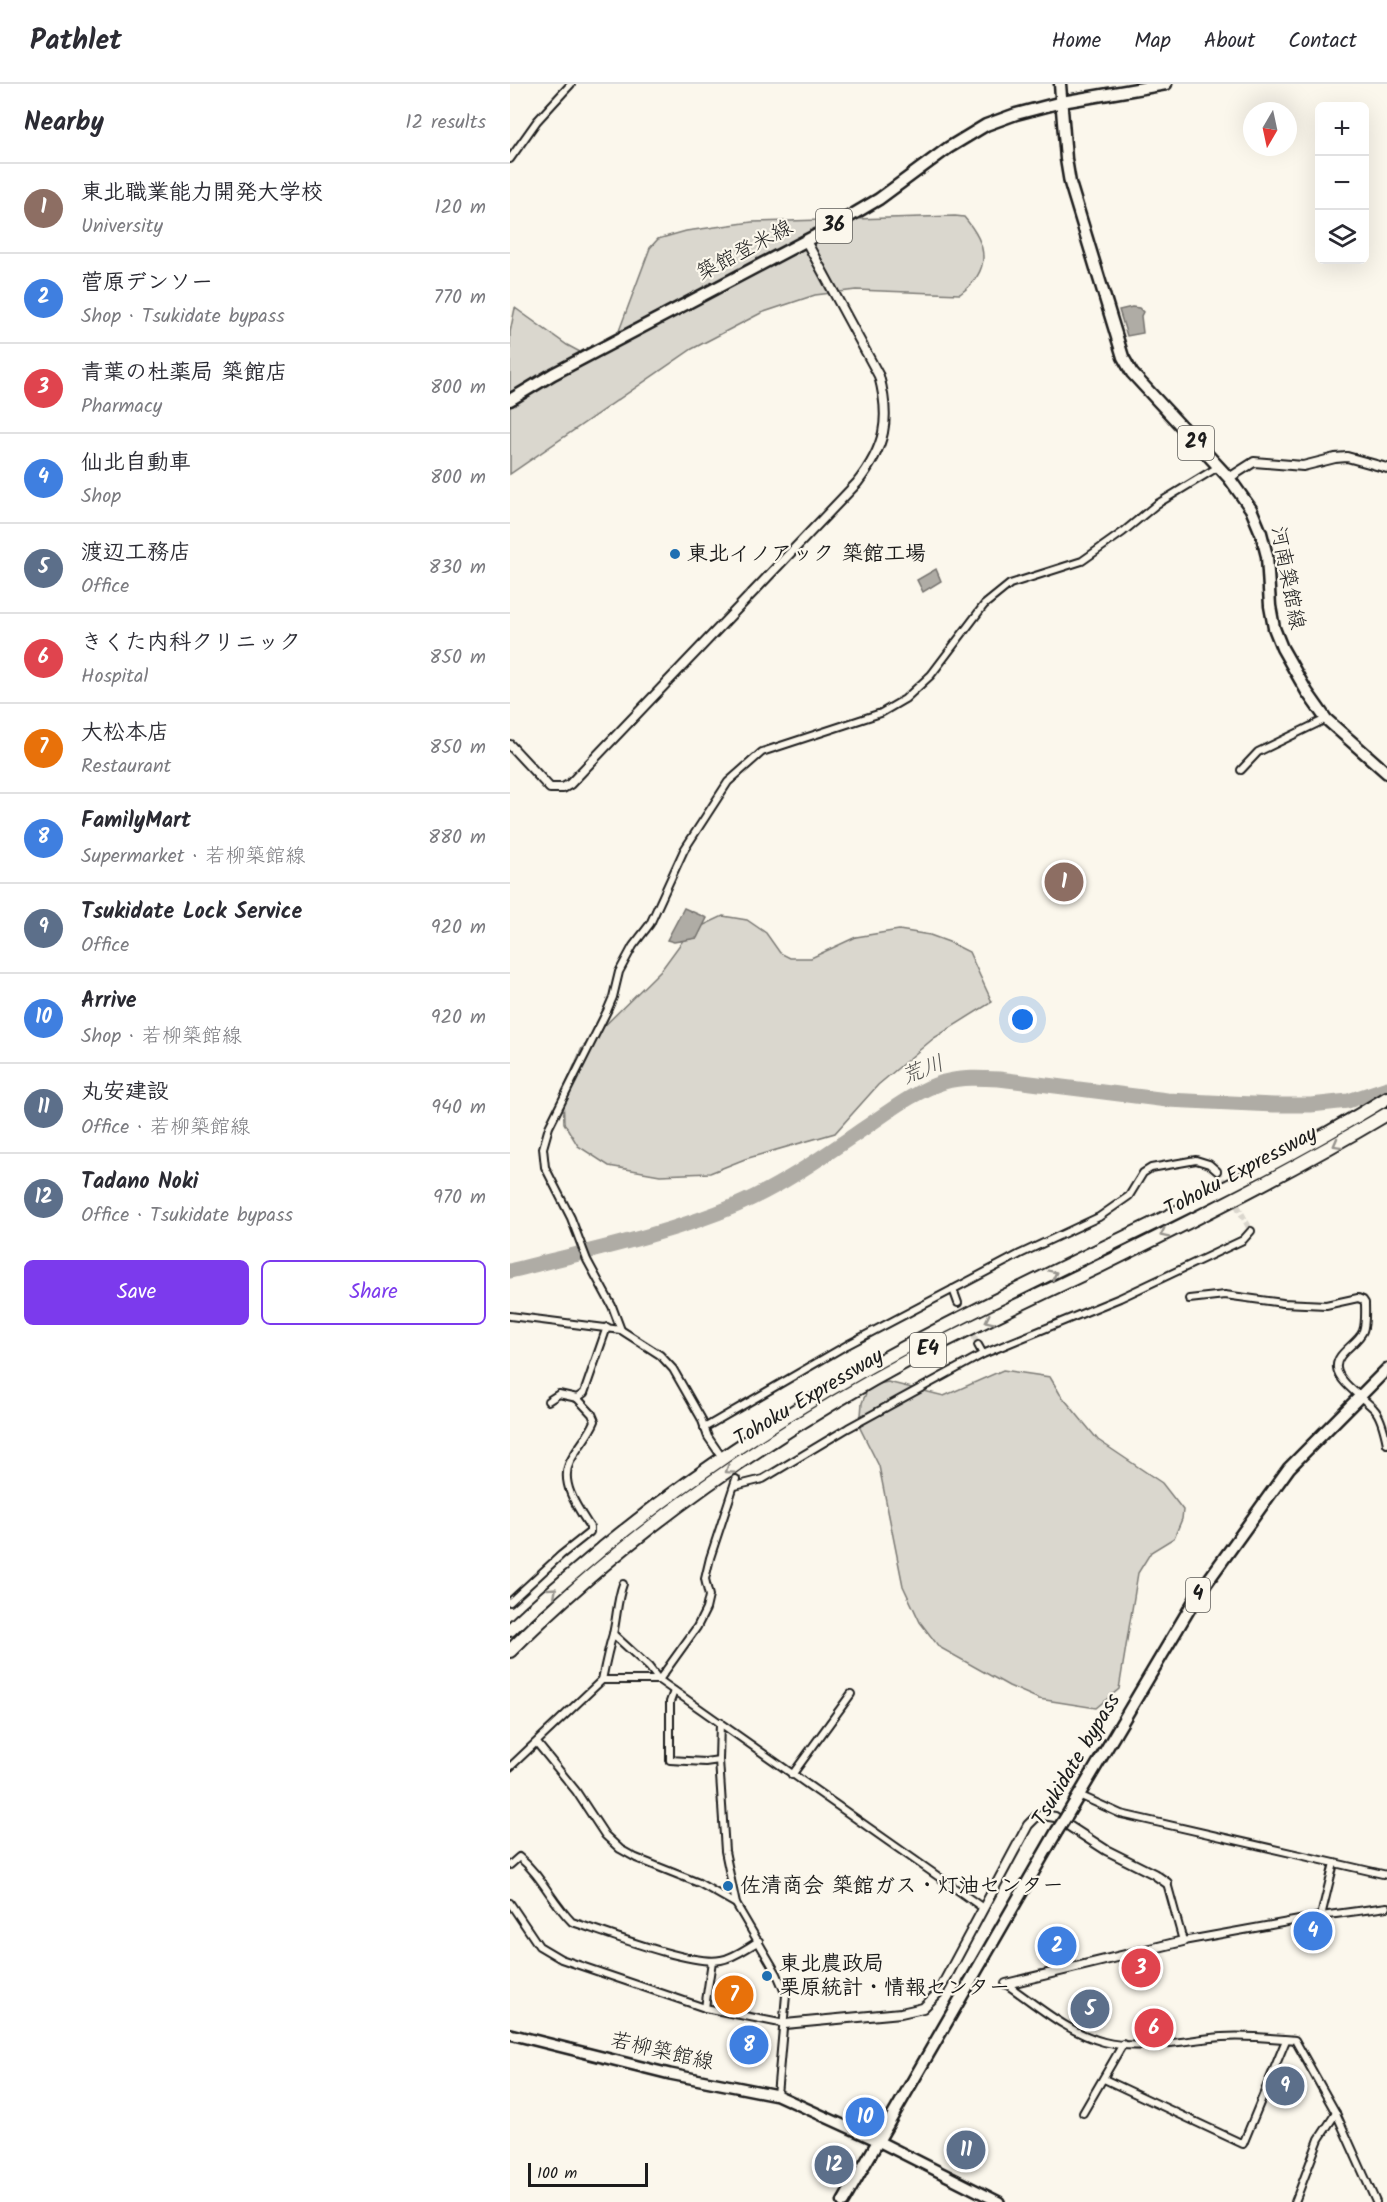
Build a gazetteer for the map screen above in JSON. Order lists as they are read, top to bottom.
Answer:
{
  "streets": {
    "highway": ["Tohoku Expressway", "E4"],
    "main road": [
      "36",
      "築館登米線",
      "29",
      "河南築館線",
      "4",
      "Tsukidate bypass",
      "若柳築館線"
    ]
  },
  "crossings": [
    ["築館登米線", "河南築館線"],
    ["Tsukidate bypass", "若柳築館線"]
  ],
  "water": ["荒川"],
  "places": ["東北イノアック 築館工場", "佐清商会 築館ガス・灯油センター", "東北農政局 栗原統計・情報センター"],
  "scale_bar": "100 m",
  "north": "bottom",
  "page": {
    "header": "Pathlet",
    "nav": [
      "Home",
      "Map",
      "About",
      "Contact"
    ],
    "heading": ["Nearby", "12 results"],
    "map_buttons": ["+", "−"],
    "list": [
      {
        "mark": "1",
        "name": "東北職業能力開発大学校",
        "note": "University",
        "value": "120 m"
      },
      {
        "mark": "2",
        "name": "菅原デンソー",
        "note": "Shop · Tsukidate bypass",
        "value": "770 m"
      },
      {
        "mark": "3",
        "name": "青葉の杜薬局 築館店",
        "note": "Pharmacy",
        "value": "800 m"
      },
      {
        "mark": "4",
        "name": "仙北自動車",
        "note": "Shop",
        "value": "800 m"
      },
      {
        "mark": "5",
        "name": "渡辺工務店",
        "note": "Office",
        "value": "830 m"
      },
      {
        "mark": "6",
        "name": "きくた内科クリニック",
        "note": "Hospital",
        "value": "850 m"
      },
      {
        "mark": "7",
        "name": "大松本店",
        "note": "Restaurant",
        "value": "850 m"
      },
      {
        "mark": "8",
        "name": "FamilyMart",
        "note": "Supermarket · 若柳築館線",
        "value": "880 m"
      },
      {
        "mark": "9",
        "name": "Tsukidate Lock Service",
        "note": "Office",
        "value": "920 m"
      },
      {
        "mark": "10",
        "name": "Arrive",
        "note": "Shop · 若柳築館線",
        "value": "920 m"
      },
      {
        "mark": "11",
        "name": "丸安建設",
        "note": "Office · 若柳築館線",
        "value": "940 m"
      },
      {
        "mark": "12",
        "name": "Tadano Noki",
        "note": "Office · Tsukidate bypass",
        "value": "970 m"
      }
    ],
    "pins": [
      "1",
      "4",
      "2",
      "3",
      "7",
      "5",
      "6",
      "8",
      "9",
      "10",
      "11",
      "12"
    ],
    "buttons": ["Save", "Share"],
    "scale": "100 m"
  }
}
